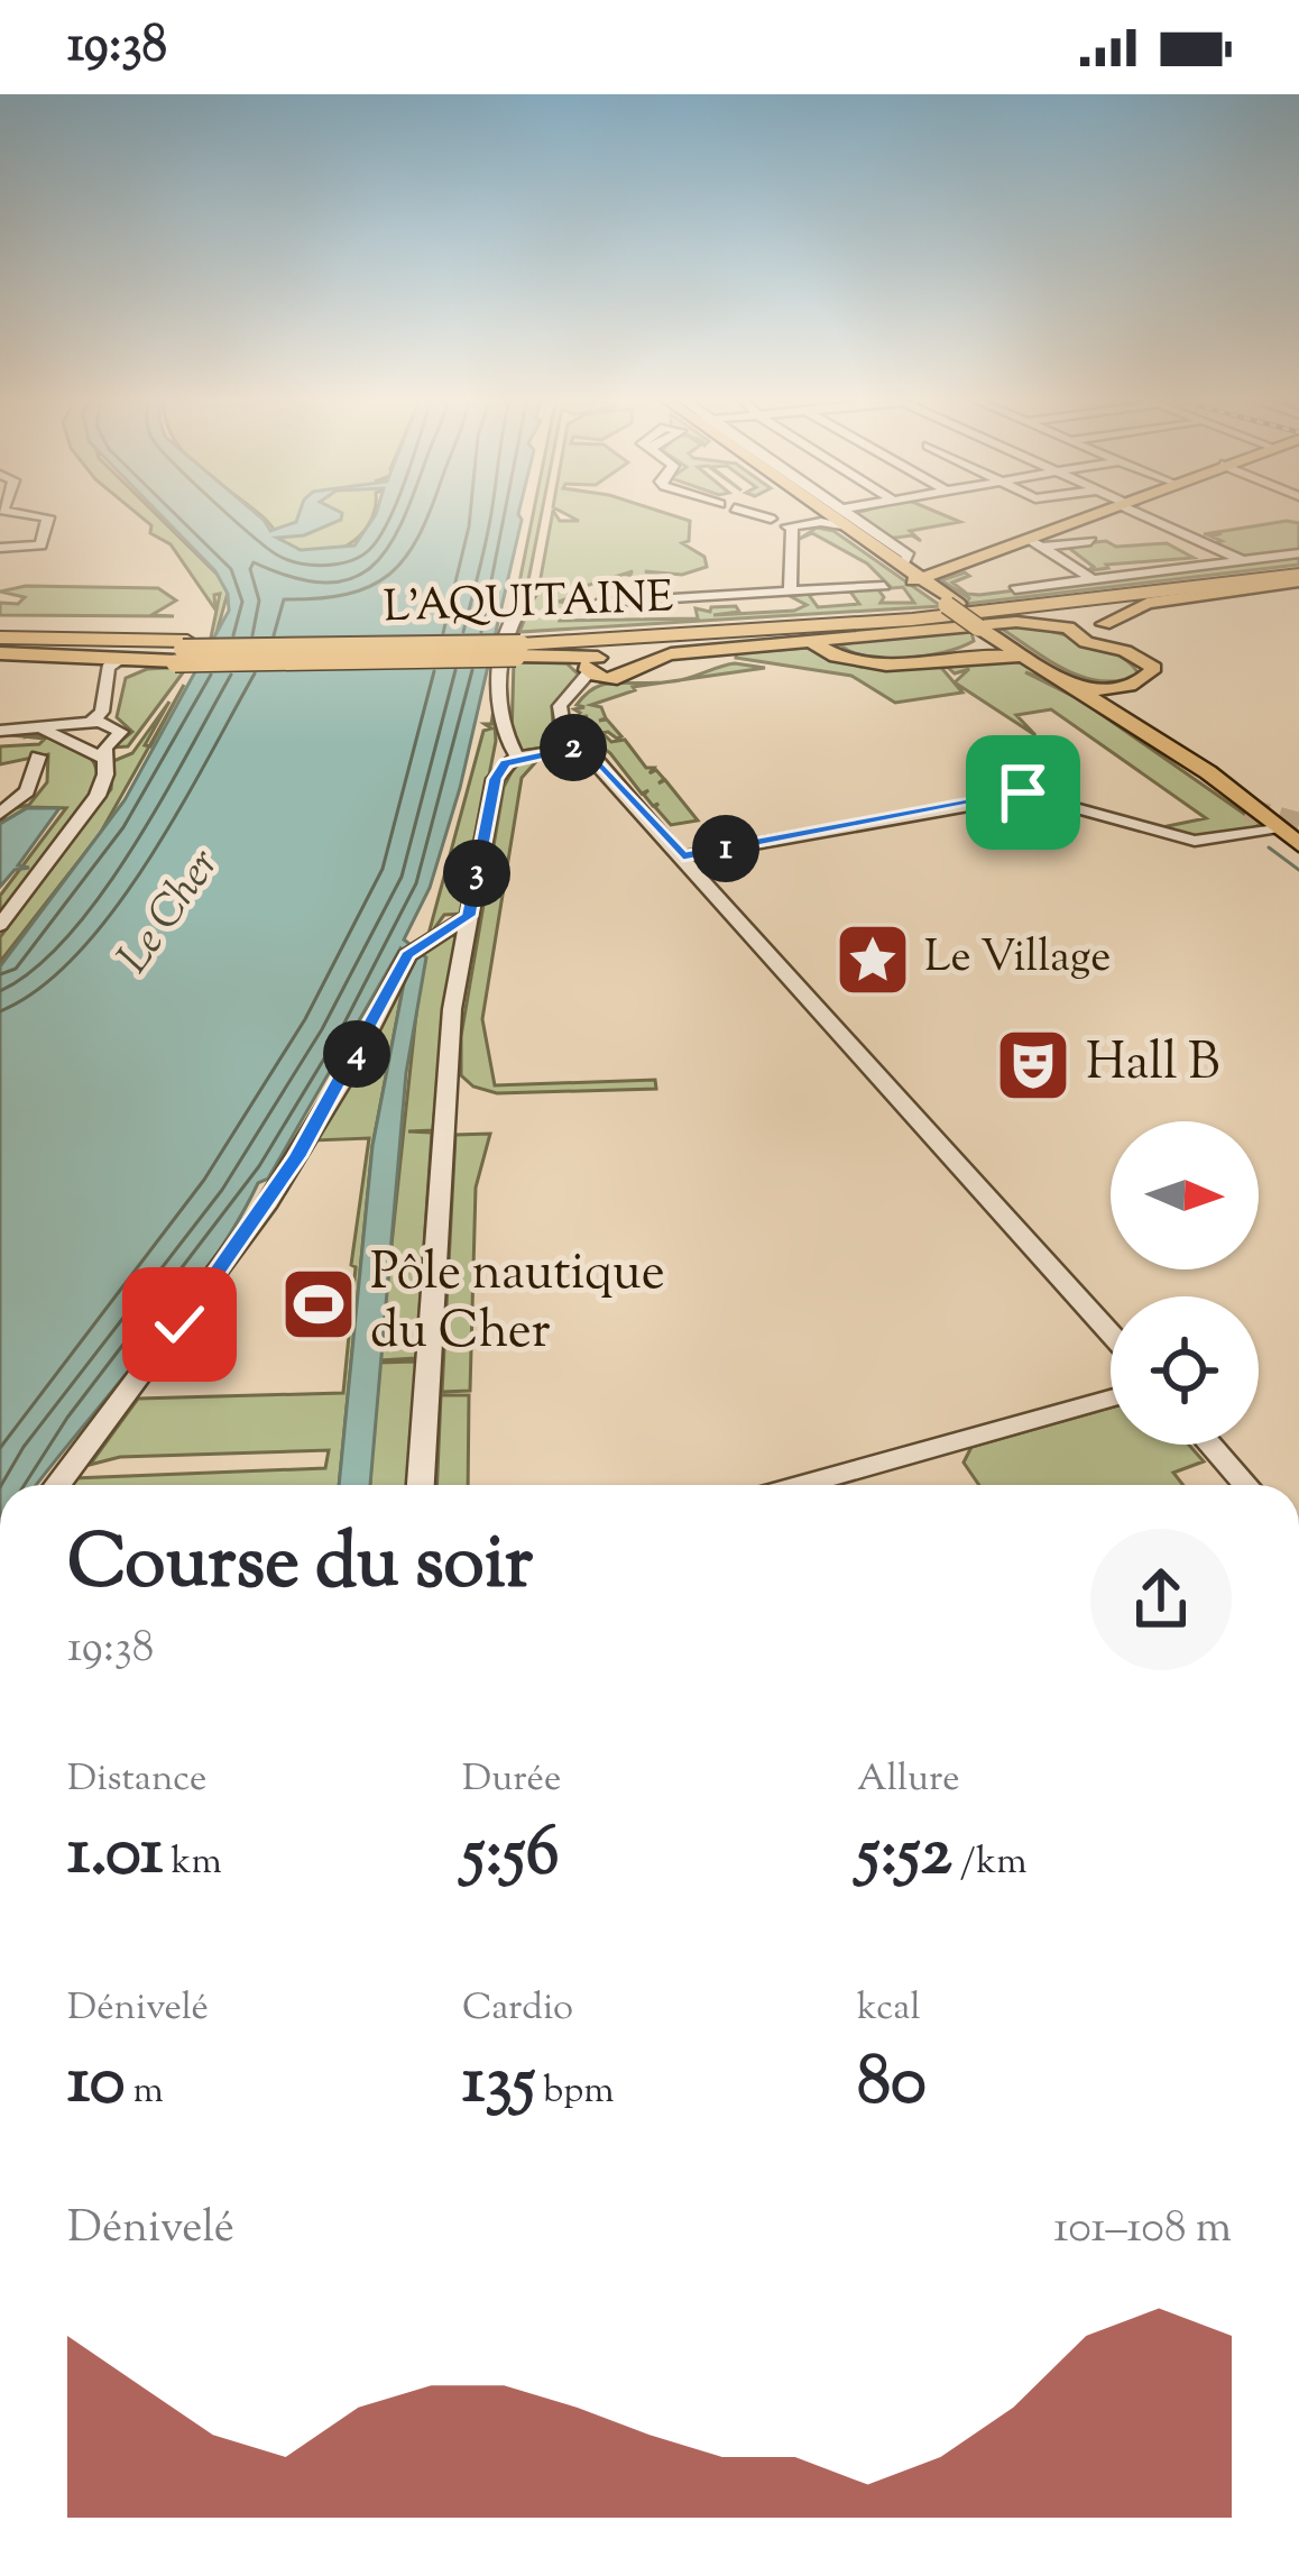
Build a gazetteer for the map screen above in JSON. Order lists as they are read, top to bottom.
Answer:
{
  "streets": {
    "highway": ["L'AQUITAINE"]
  },
  "water": ["Le Cher"],
  "places": {
    "place": ["Le Village"],
    "theatre": ["Hall B"],
    "sports": ["Pôle nautique du Cher"]
  },
  "north": "right",
  "page": {
    "status": "19:38",
    "pins": [
      "2",
      "1",
      "3",
      "4"
    ],
    "heading": ["Course du soir", "19:38"],
    "stats": [
      ["Distance", "1.01 km"],
      ["Durée", "5:56"],
      ["Allure", "5:52 /km"],
      ["Dénivelé", "10 m"],
      ["Cardio", "135 bpm"],
      ["kcal", "80"]
    ],
    "chart": ["Dénivelé", "101–108 m"]
  }
}
